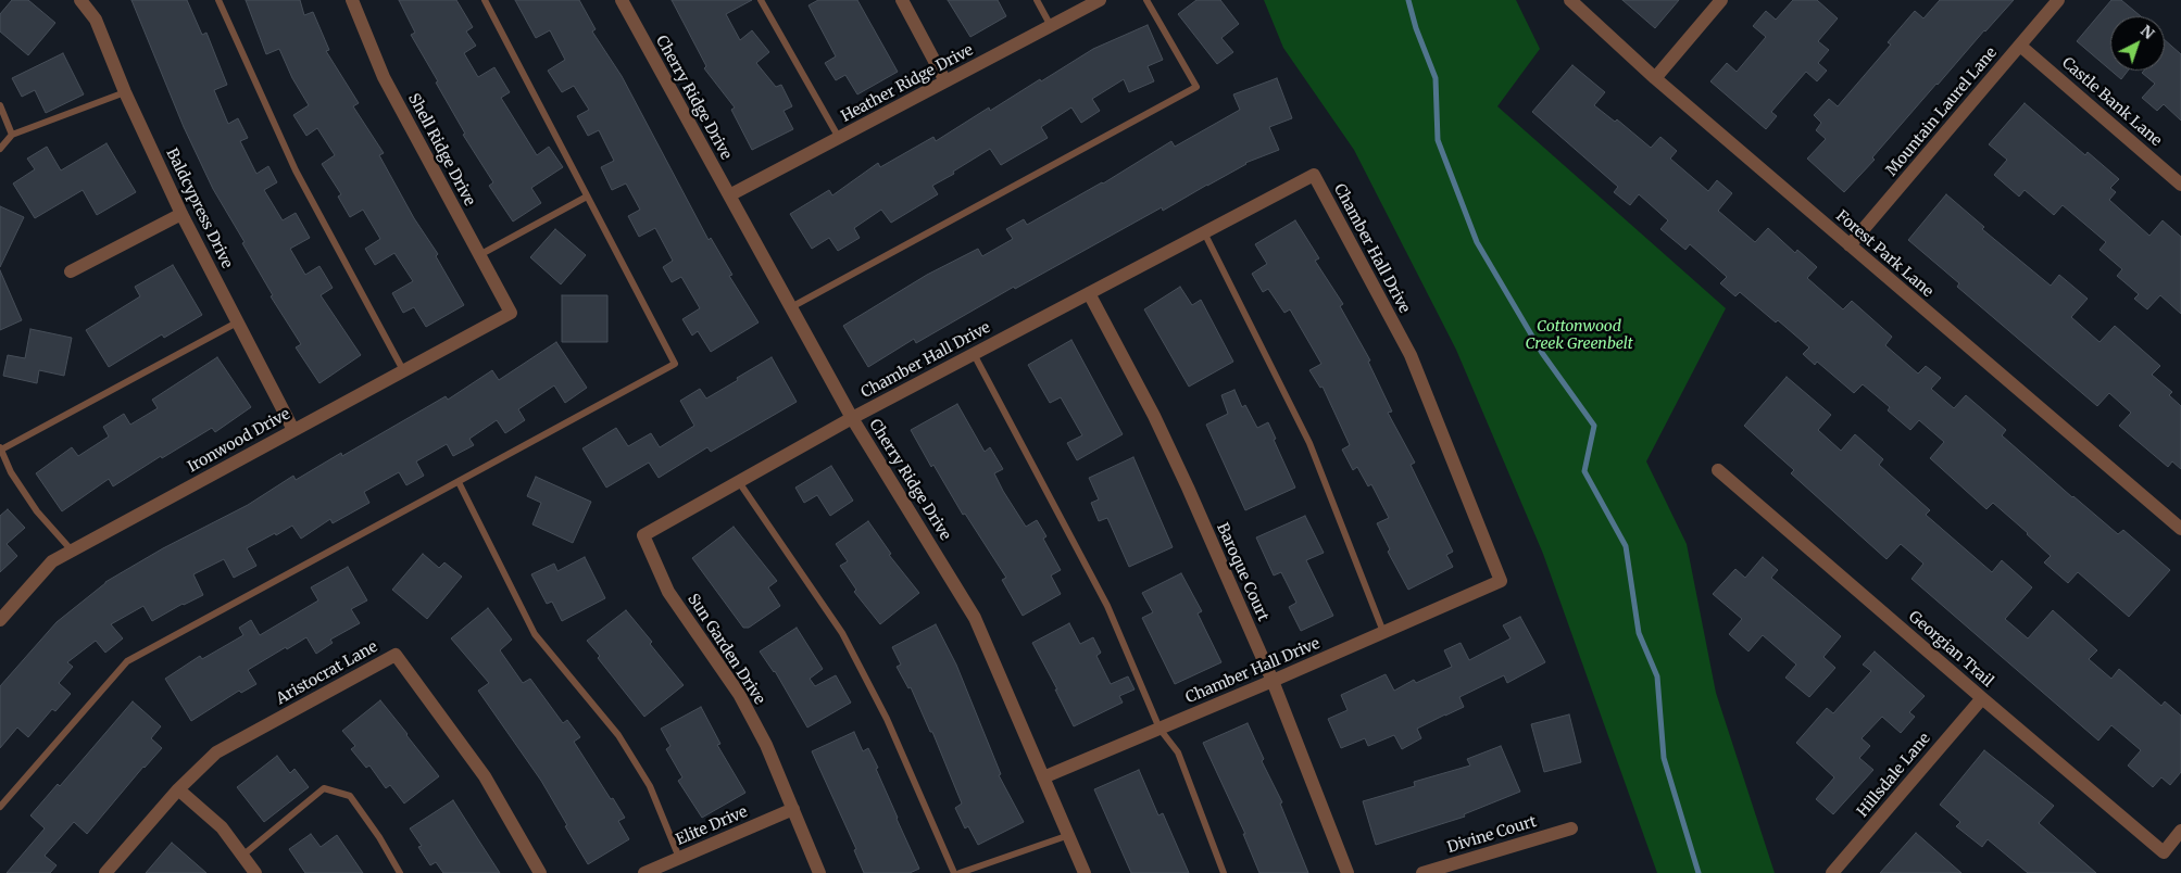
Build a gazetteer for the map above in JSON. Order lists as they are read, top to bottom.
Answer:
{
  "streets": {
    "street": [
      "Heather Ridge Drive",
      "Cherry Ridge Drive",
      "Castle Bank Lane",
      "Mountain Laurel Lane",
      "Shell Ridge Drive",
      "Baldcypress Drive",
      "Chamber Hall Drive",
      "Forest Park Lane",
      "Ironwood Drive",
      "Baroque Court",
      "Sun Garden Drive",
      "Georgian Trail",
      "Aristocrat Lane",
      "Hillsdale Lane",
      "Elite Drive",
      "Divine Court"
    ]
  },
  "crossings": [
    ["Heather Ridge Drive", "Cherry Ridge Drive"],
    ["Cherry Ridge Drive", "Chamber Hall Drive"],
    ["Castle Bank Lane", "Mountain Laurel Lane"],
    ["Mountain Laurel Lane", "Forest Park Lane"],
    ["Shell Ridge Drive", "Ironwood Drive"],
    ["Baldcypress Drive", "Ironwood Drive"],
    ["Chamber Hall Drive", "Baroque Court"],
    ["Chamber Hall Drive", "Sun Garden Drive"],
    ["Sun Garden Drive", "Elite Drive"],
    ["Georgian Trail", "Hillsdale Lane"]
  ],
  "parks": ["Cottonwood Creek Greenbelt"],
  "north": "top right"
}
